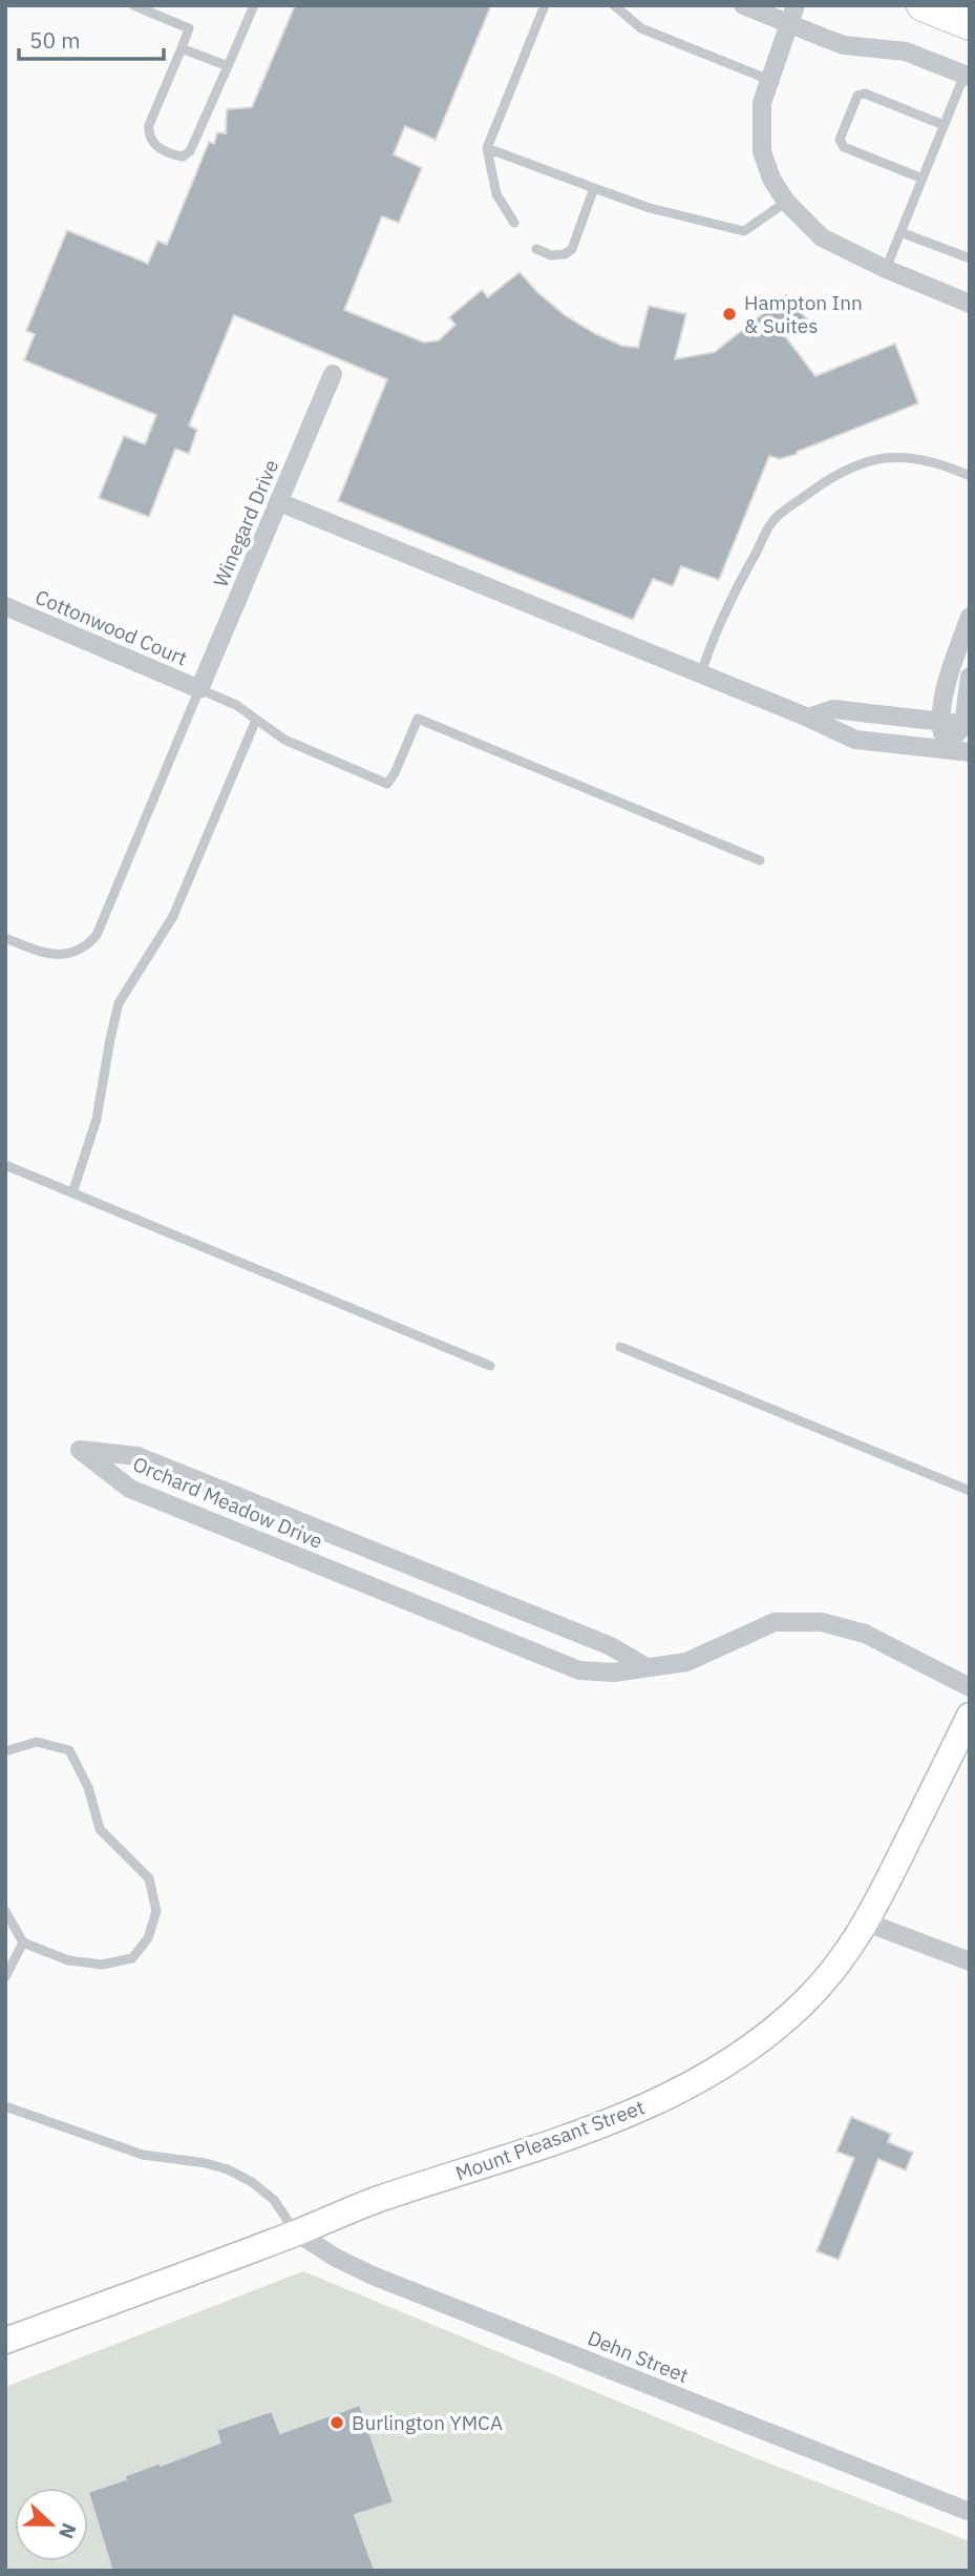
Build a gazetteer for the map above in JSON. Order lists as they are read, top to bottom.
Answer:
{
  "streets": {
    "main road": ["Mount Pleasant Street"],
    "street": [
      "Winegard Drive",
      "Cottonwood Court",
      "Orchard Meadow Drive",
      "Dehn Street"
    ]
  },
  "crossings": [
    ["Winegard Drive", "Cottonwood Court"],
    ["Mount Pleasant Street", "Dehn Street"]
  ],
  "places": ["Hampton Inn & Suites", "Burlington YMCA"],
  "scale_bar": "50 m",
  "north": "right"
}
